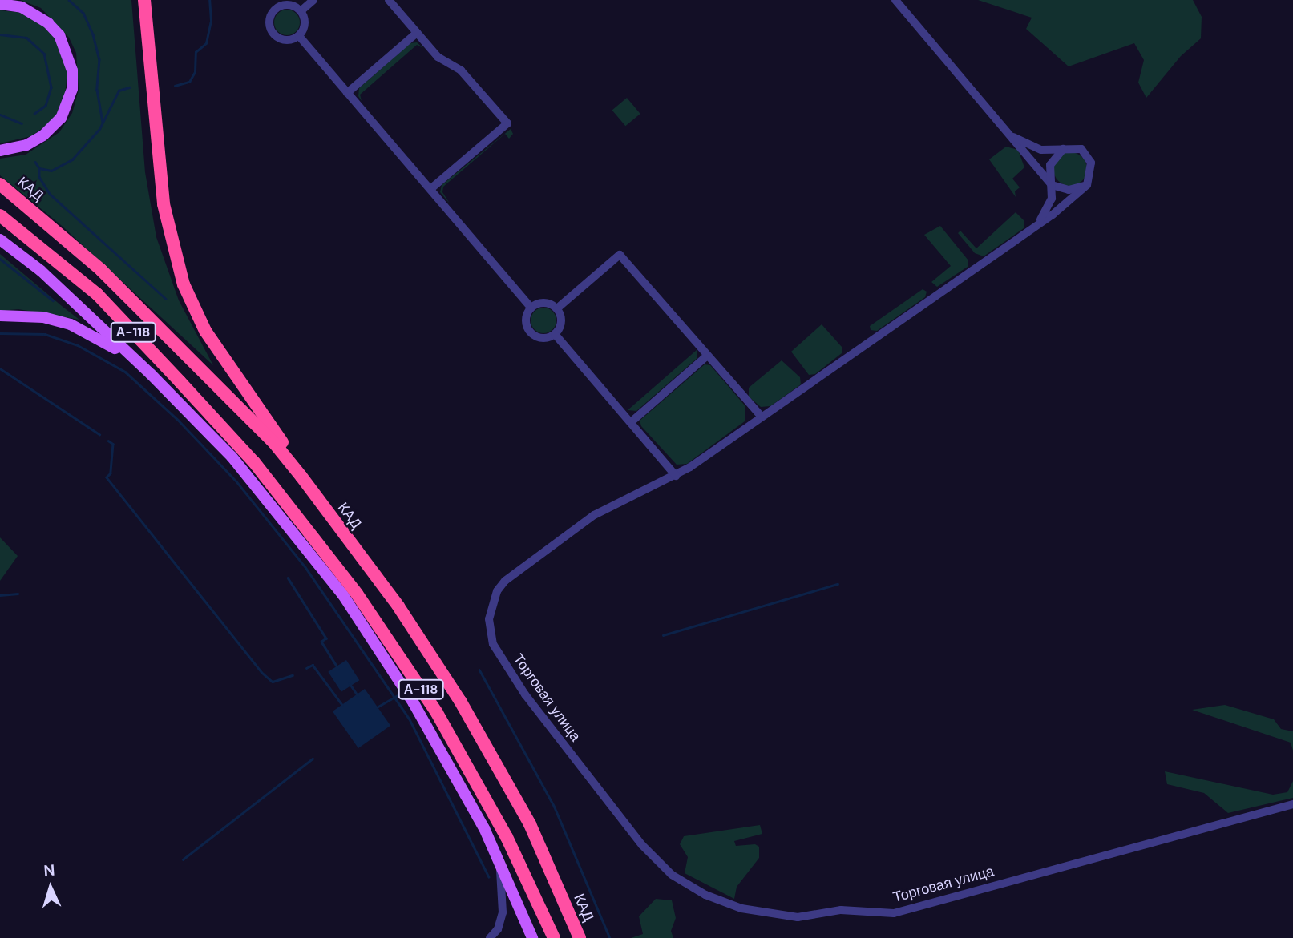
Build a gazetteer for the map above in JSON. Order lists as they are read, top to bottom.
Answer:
{
  "streets": {
    "highway": ["КАД", "А-118"],
    "street": ["Торговая улица"]
  },
  "north": "top"
}
